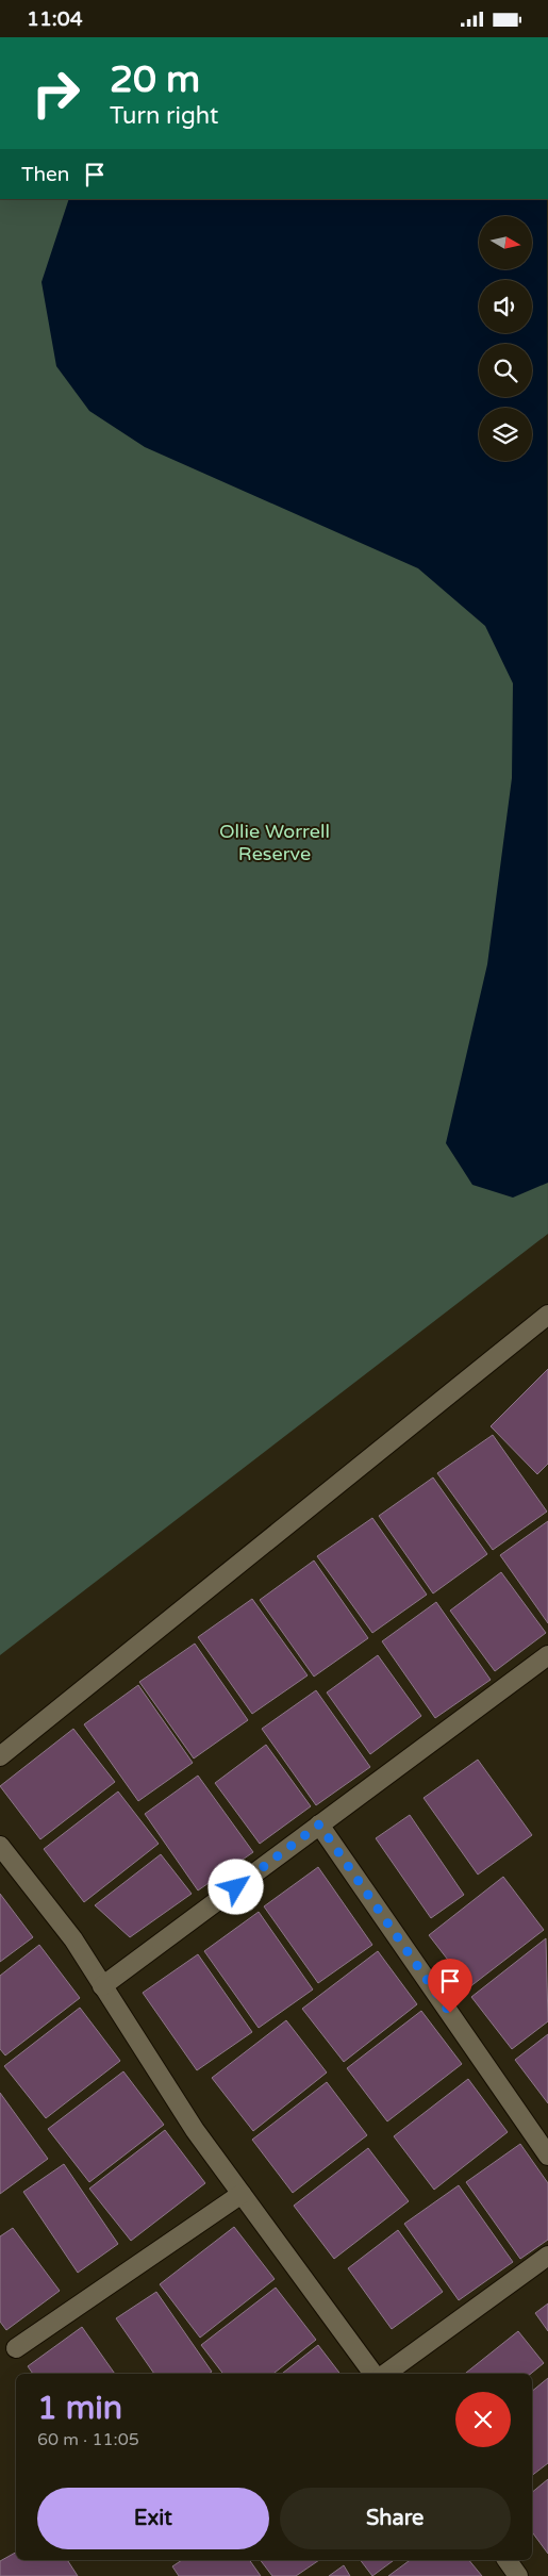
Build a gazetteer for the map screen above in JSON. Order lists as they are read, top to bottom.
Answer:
{
  "parks": ["Ollie Worrell Reserve"],
  "north": "right",
  "page": {
    "status": "11:04",
    "turn": ["20 m", "Turn right"],
    "then": "Then",
    "heading": ["1 min", "60 m · 11:05"],
    "buttons": ["Exit", "Share"]
  }
}
